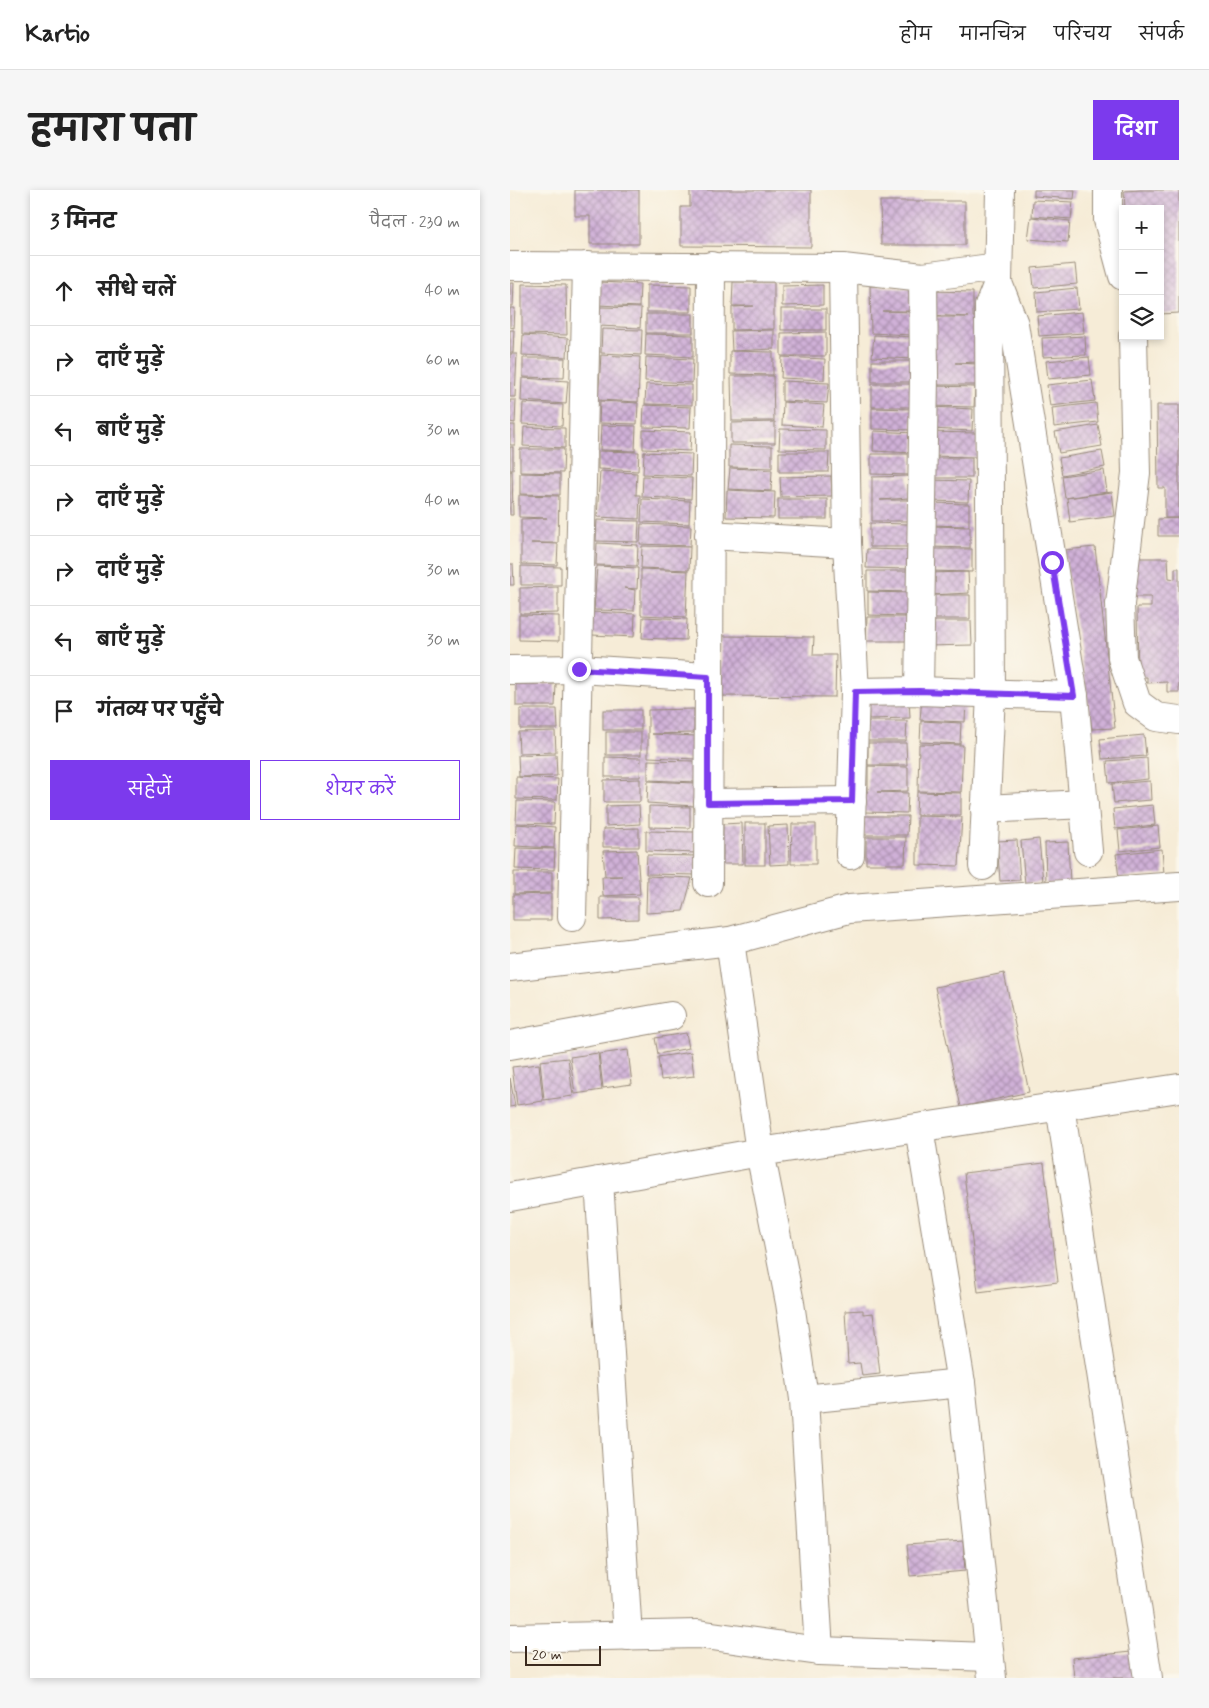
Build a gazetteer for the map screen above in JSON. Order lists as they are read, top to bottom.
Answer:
{
  "scale_bar": "20 m",
  "page": {
    "header": "Kartio",
    "nav": [
      "होम",
      "मानचित्र",
      "परिचय",
      "संपर्क"
    ],
    "title": "हमारा पता",
    "buttons": [
      "दिशा",
      ["सहेजें", "शेयर करें"]
    ],
    "heading": ["3 मिनट", "पैदल · 230 m"],
    "map_buttons": ["+", "−"],
    "list": [
      ["सीधे चलें", "40 m"],
      ["दाएँ मुड़ें", "60 m"],
      ["बाएँ मुड़ें", "30 m"],
      ["दाएँ मुड़ें", "40 m"],
      ["दाएँ मुड़ें", "30 m"],
      ["बाएँ मुड़ें", "30 m"],
      "गंतव्य पर पहुँचे"
    ],
    "scale": "20 m"
  }
}
